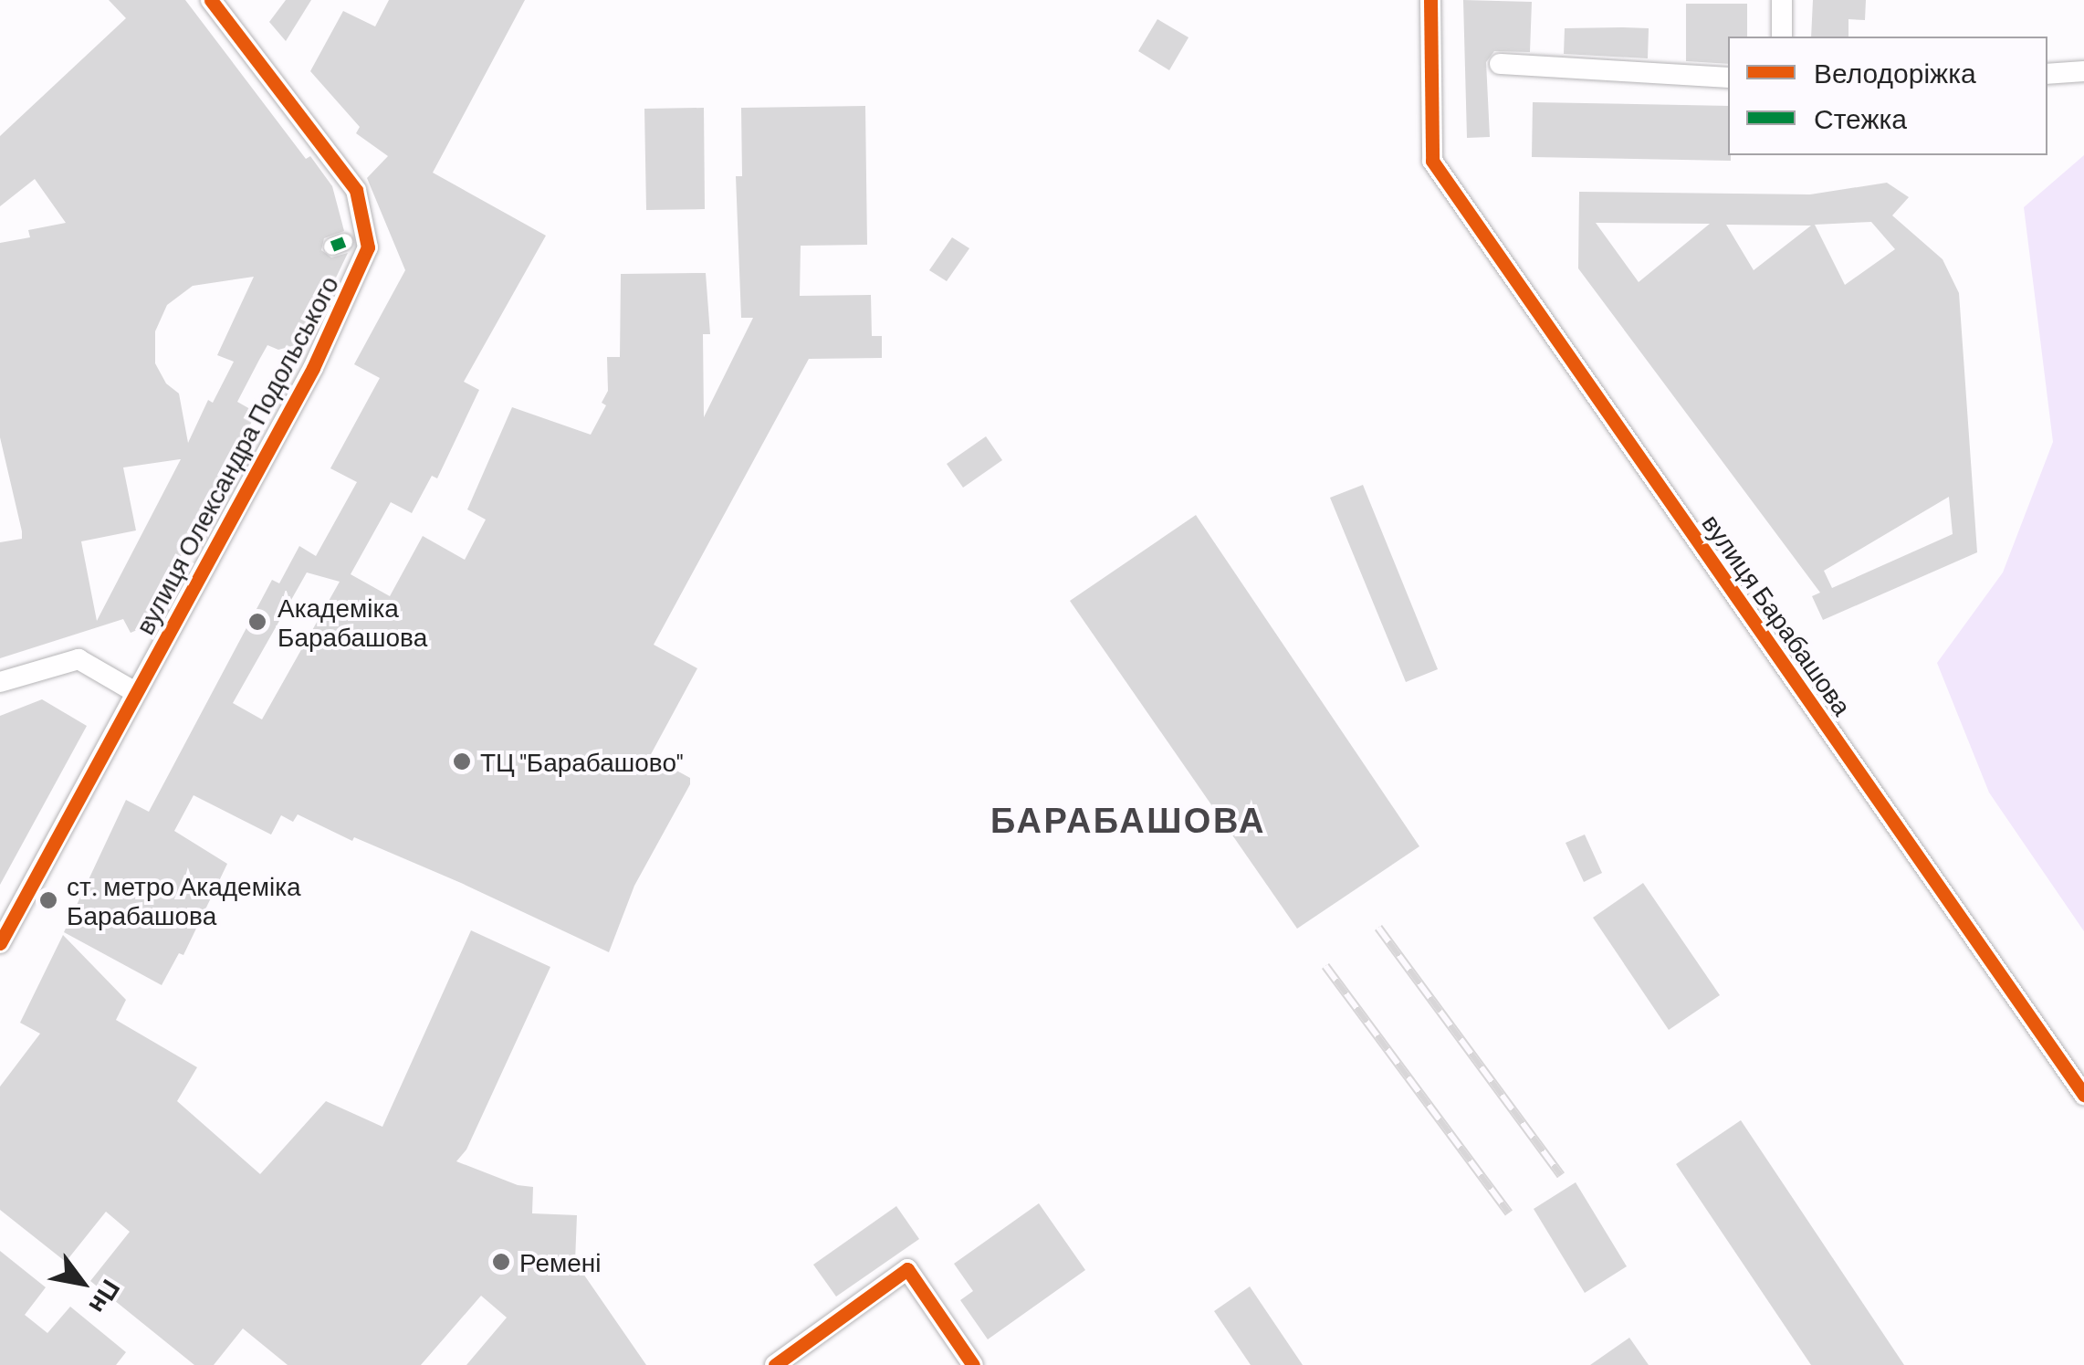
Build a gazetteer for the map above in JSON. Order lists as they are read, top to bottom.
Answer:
{
  "streets": {
    "street": ["вулиця Олександра Подольського", "вулиця Барабашова"]
  },
  "districts": ["БАРАБАШОВА"],
  "places": [
    "Академіка Барабашова",
    "ТЦ \"Барабашово\"",
    "ст. метро Академіка Барабашова",
    "Ремені"
  ],
  "legend": ["Велодоріжка", "Стежка"],
  "north": "bottom right"
}
